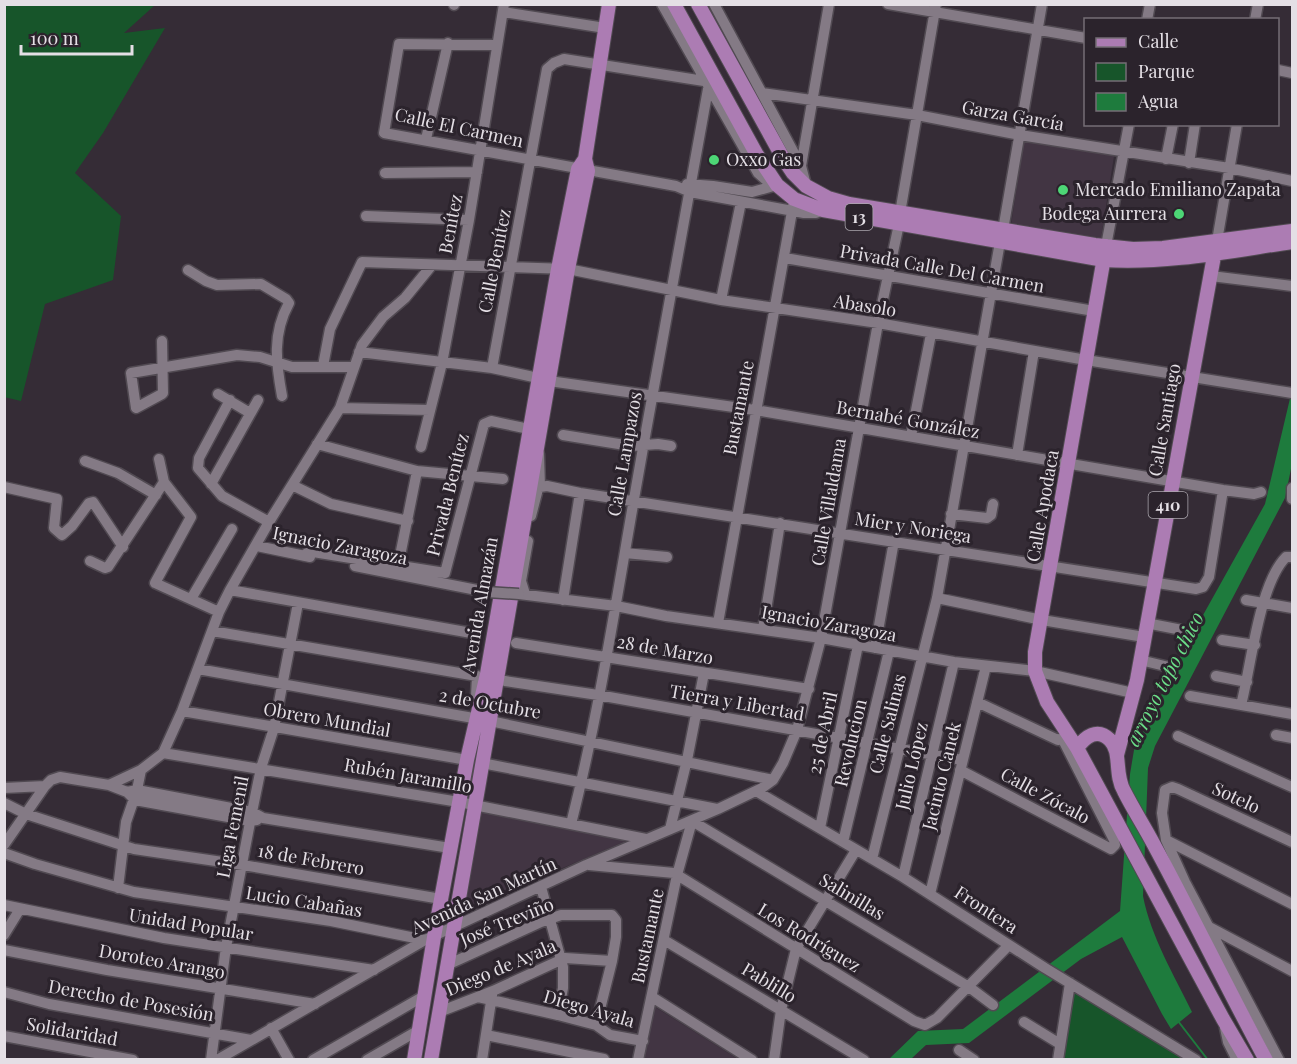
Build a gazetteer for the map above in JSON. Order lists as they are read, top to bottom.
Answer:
{
  "streets": {
    "main road": [
      "13",
      "Calle Santiago",
      "410",
      "Calle Apodaca",
      "Avenida Almazán"
    ],
    "street": [
      "Garza García",
      "Calle El Carmen",
      "Benítez",
      "Calle Benítez",
      "Privada Calle Del Carmen",
      "Abasolo",
      "Bustamante",
      "Bernabé González",
      "Calle Lampazos",
      "Privada Benítez",
      "Calle Villaldama",
      "Mier y Noriega",
      "Ignacio Zaragoza",
      "28 de Marzo",
      "Tierra y Libertad",
      "2 de Octubre",
      "Obrero Mundial",
      "Calle Salinas",
      "25 de Abril",
      "Revolucion",
      "Julio López",
      "Rubén Jaramillo",
      "Jacinto Canek",
      "Calle Zócalo",
      "Sotelo",
      "Liga Femenil",
      "18 de Febrero",
      "Avenida San Martín",
      "Salinillas",
      "Lucio Cabañas",
      "Frontera",
      "José Treviño",
      "Unidad Popular",
      "Los Rodríguez",
      "Doroteo Arango",
      "Diego de Ayala",
      "Pablillo",
      "Derecho de Posesión",
      "Diego Ayala",
      "Solidaridad"
    ]
  },
  "crossings": [
    ["Garza García", "Calle Santiago"],
    ["Garza García", "Calle Villaldama"],
    ["Garza García", "Calle Apodaca"],
    ["Garza García", "Calle Salinas"],
    ["Calle El Carmen", "Benítez"],
    ["Calle El Carmen", "Calle Benítez"],
    ["Calle El Carmen", "Calle Lampazos"],
    ["Calle El Carmen", "Avenida Almazán"],
    ["13", "Bustamante"],
    ["13", "Calle Santiago"],
    ["13", "Calle Villaldama"],
    ["13", "Calle Apodaca"],
    ["13", "Calle Salinas"],
    ["Benítez", "Abasolo"],
    ["Benítez", "Bernabé González"],
    ["Calle Benítez", "Abasolo"],
    ["Calle Benítez", "Bernabé González"],
    ["Privada Calle Del Carmen", "Bustamante"],
    ["Privada Calle Del Carmen", "Calle Villaldama"],
    ["Privada Calle Del Carmen", "Calle Apodaca"],
    ["Privada Calle Del Carmen", "Calle Salinas"],
    ["Abasolo", "Bustamante"],
    ["Abasolo", "Calle Santiago"],
    ["Abasolo", "Calle Lampazos"],
    ["Abasolo", "Calle Villaldama"],
    ["Abasolo", "Calle Apodaca"],
    ["Abasolo", "Avenida Almazán"],
    ["Abasolo", "Calle Salinas"],
    ["Bustamante", "Bernabé González"],
    ["Bustamante", "Mier y Noriega"],
    ["Bustamante", "Ignacio Zaragoza"],
    ["Bustamante", "Avenida San Martín"],
    ["Bustamante", "Salinillas"],
    ["Bustamante", "Los Rodríguez"],
    ["Bustamante", "Pablillo"],
    ["Bustamante", "Diego Ayala"],
    ["Bernabé González", "Calle Santiago"],
    ["Bernabé González", "Calle Lampazos"],
    ["Bernabé González", "Calle Villaldama"],
    ["Bernabé González", "Calle Apodaca"],
    ["Bernabé González", "Mier y Noriega"],
    ["Bernabé González", "Avenida Almazán"],
    ["Bernabé González", "Calle Salinas"],
    ["Calle Santiago", "410"],
    ["Calle Santiago", "Mier y Noriega"],
    ["Calle Santiago", "Ignacio Zaragoza"],
    ["Calle Lampazos", "Mier y Noriega"],
    ["Calle Lampazos", "Ignacio Zaragoza"],
    ["Calle Lampazos", "28 de Marzo"],
    ["Calle Lampazos", "Tierra y Libertad"],
    ["Calle Lampazos", "2 de Octubre"],
    ["Calle Lampazos", "Rubén Jaramillo"],
    ["Privada Benítez", "Avenida Almazán"],
    ["Calle Villaldama", "Mier y Noriega"],
    ["Calle Villaldama", "Ignacio Zaragoza"],
    ["Calle Villaldama", "28 de Marzo"],
    ["Calle Villaldama", "Tierra y Libertad"],
    ["Calle Villaldama", "2 de Octubre"],
    ["Calle Villaldama", "Avenida San Martín"],
    ["410", "Sotelo"],
    ["Calle Apodaca", "Mier y Noriega"],
    ["Calle Apodaca", "Ignacio Zaragoza"],
    ["Calle Apodaca", "Calle Zócalo"],
    ["Mier y Noriega", "Calle Salinas"],
    ["Ignacio Zaragoza", "Calle Salinas"],
    ["Ignacio Zaragoza", "25 de Abril"],
    ["Ignacio Zaragoza", "Revolucion"],
    ["Ignacio Zaragoza", "Julio López"],
    ["Ignacio Zaragoza", "Jacinto Canek"],
    ["Avenida Almazán", "2 de Octubre"],
    ["Avenida Almazán", "Obrero Mundial"],
    ["Avenida Almazán", "Rubén Jaramillo"],
    ["Avenida Almazán", "18 de Febrero"],
    ["Avenida Almazán", "Avenida San Martín"],
    ["Avenida Almazán", "Lucio Cabañas"],
    ["Avenida Almazán", "José Treviño"],
    ["Avenida Almazán", "Diego de Ayala"],
    ["Tierra y Libertad", "Calle Salinas"],
    ["Tierra y Libertad", "25 de Abril"],
    ["Tierra y Libertad", "Revolucion"],
    ["Tierra y Libertad", "Julio López"],
    ["Tierra y Libertad", "Jacinto Canek"],
    ["Tierra y Libertad", "Calle Zócalo"],
    ["2 de Octubre", "Liga Femenil"],
    ["2 de Octubre", "Avenida San Martín"],
    ["Obrero Mundial", "Liga Femenil"],
    ["Calle Salinas", "Frontera"],
    ["25 de Abril", "Frontera"],
    ["Revolucion", "Frontera"],
    ["Julio López", "Frontera"],
    ["Rubén Jaramillo", "Liga Femenil"],
    ["Rubén Jaramillo", "Avenida San Martín"],
    ["Jacinto Canek", "Calle Zócalo"],
    ["Jacinto Canek", "Frontera"],
    ["Liga Femenil", "18 de Febrero"],
    ["Liga Femenil", "Lucio Cabañas"],
    ["Liga Femenil", "Unidad Popular"],
    ["Liga Femenil", "Doroteo Arango"],
    ["Liga Femenil", "Derecho de Posesión"],
    ["Avenida San Martín", "Salinillas"],
    ["Avenida San Martín", "Lucio Cabañas"],
    ["Avenida San Martín", "Frontera"],
    ["Avenida San Martín", "Unidad Popular"],
    ["Avenida San Martín", "Doroteo Arango"],
    ["Avenida San Martín", "Derecho de Posesión"],
    ["Salinillas", "Los Rodríguez"],
    ["José Treviño", "Diego de Ayala"],
    ["Diego de Ayala", "Diego Ayala"]
  ],
  "water": ["arroyo topo chico"],
  "places": ["Oxxo Gas", "Mercado Emiliano Zapata", "Bodega Aurrera"],
  "legend": ["Calle", "Parque", "Agua"],
  "scale_bar": "100 m"
}
